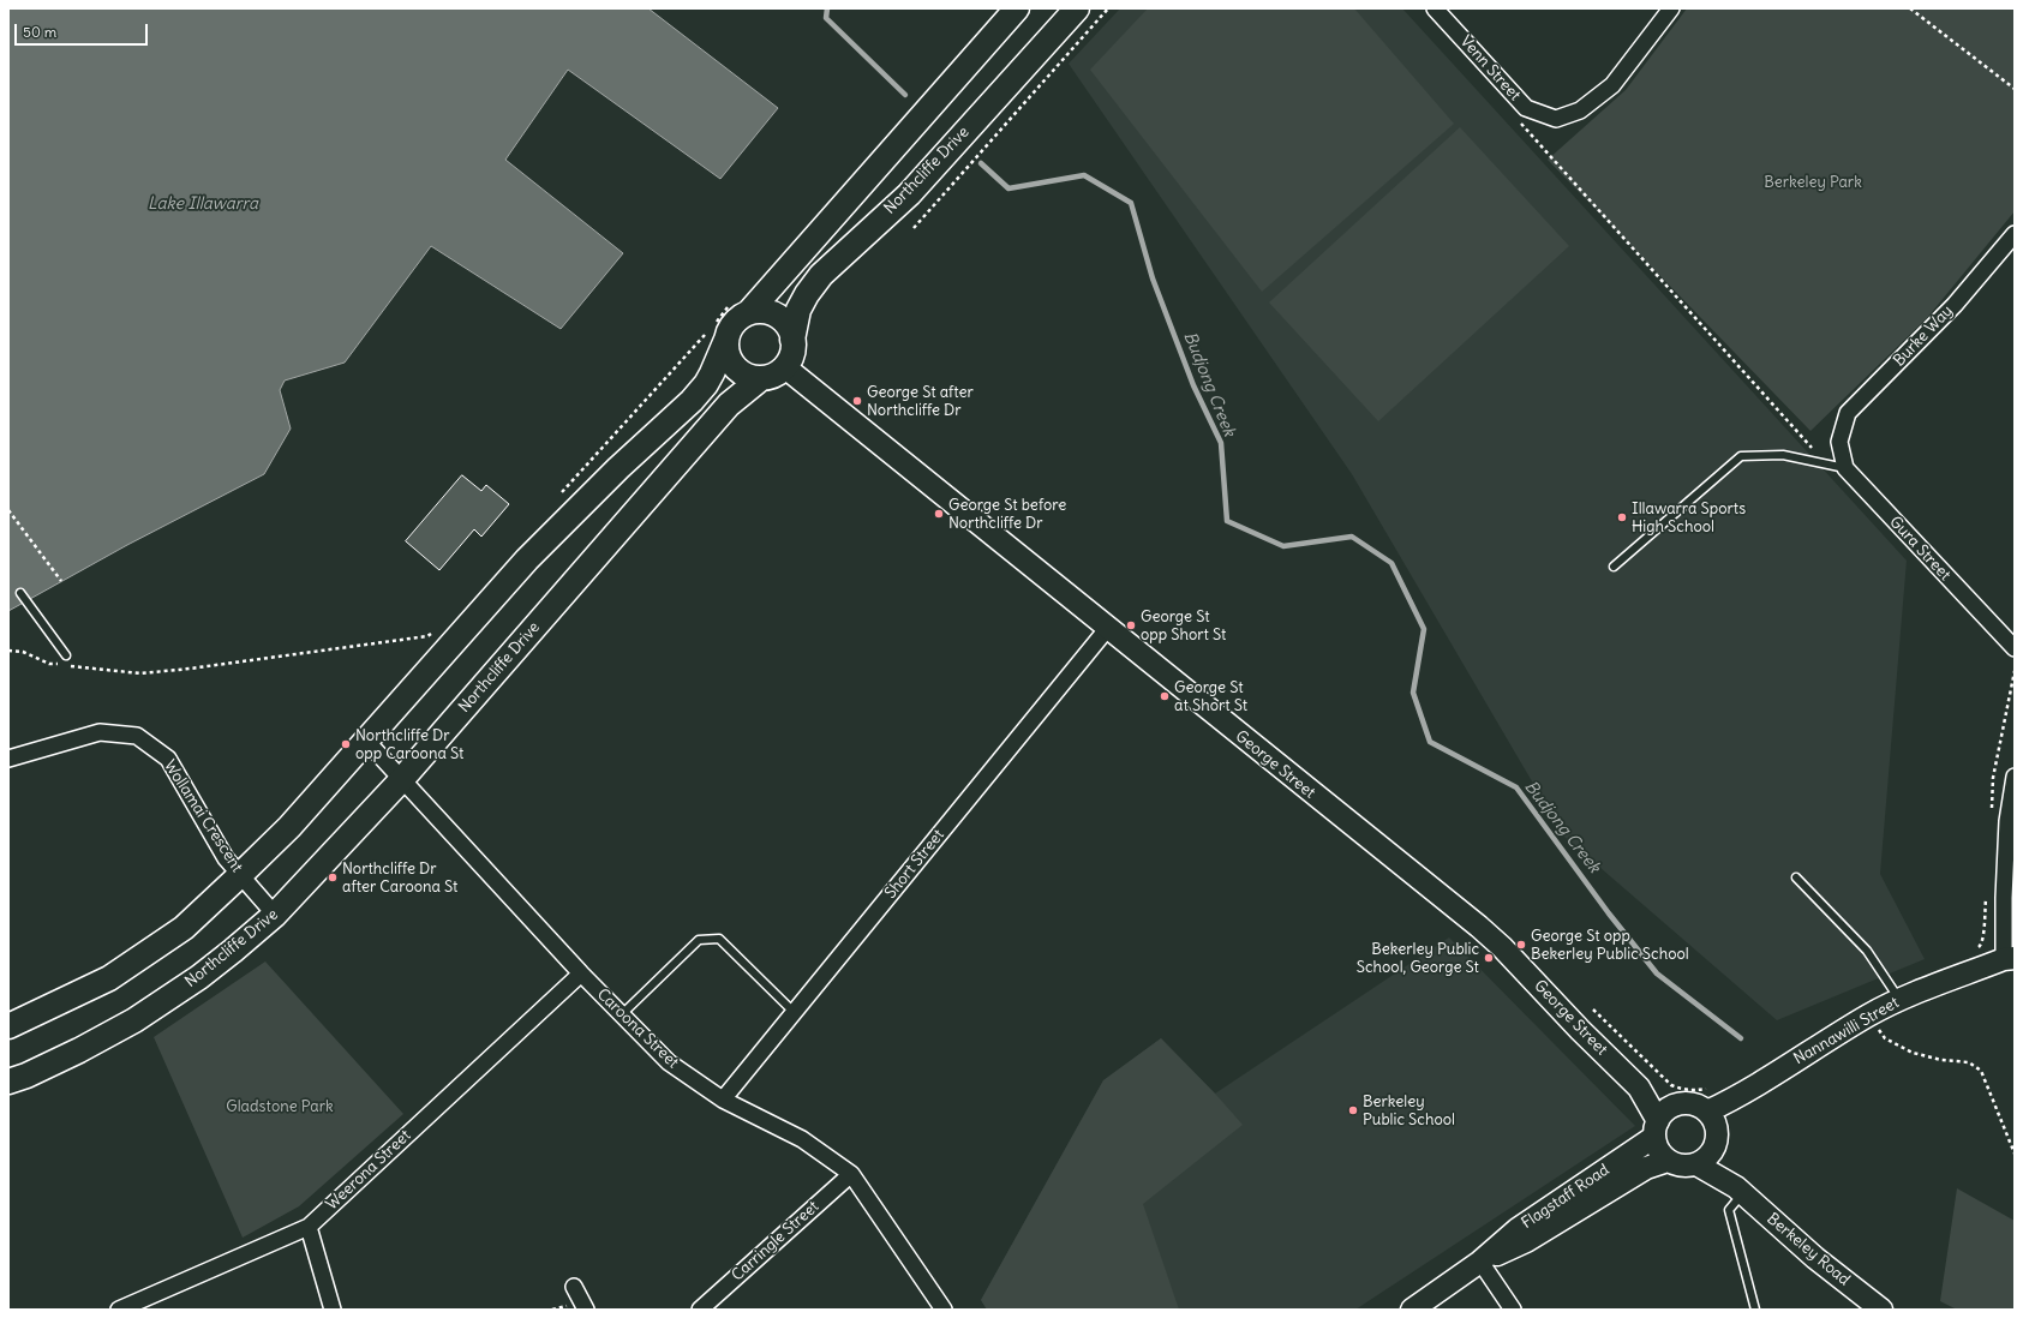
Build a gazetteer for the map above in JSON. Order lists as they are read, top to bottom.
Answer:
{
  "streets": {
    "main road": [
      "Northcliffe Drive",
      "George Street",
      "Nannawilli Street",
      "Flagstaff Road",
      "Berkeley Road"
    ],
    "street": [
      "Venn Street",
      "Burke Way",
      "Gura Street",
      "Wollamai Crescent",
      "Short Street",
      "Caroona Street",
      "Weerona Street",
      "Carringle Street"
    ]
  },
  "crossings": [
    ["Northcliffe Drive", "George Street"],
    ["Northcliffe Drive", "Wollamai Crescent"],
    ["Northcliffe Drive", "Caroona Street"],
    ["Burke Way", "Gura Street"],
    ["George Street", "Short Street"],
    ["George Street", "Nannawilli Street"],
    ["George Street", "Flagstaff Road"],
    ["George Street", "Berkeley Road"],
    ["Short Street", "Caroona Street"],
    ["Caroona Street", "Weerona Street"],
    ["Caroona Street", "Carringle Street"],
    ["Nannawilli Street", "Flagstaff Road"],
    ["Nannawilli Street", "Berkeley Road"],
    ["Flagstaff Road", "Berkeley Road"]
  ],
  "water": ["Lake Illawarra", "Budjong Creek"],
  "parks": ["Berkeley Park", "Gladstone Park"],
  "places": [
    "George St after Northcliffe Dr",
    "George St before Northcliffe Dr",
    "Illawarra Sports High School",
    "George St opp Short St",
    "George St at Short St",
    "Northcliffe Dr opp Caroona St",
    "Northcliffe Dr after Caroona St",
    "George St opp Bekerley Public School",
    "Bekerley Public School, George St",
    "Berkeley Public School"
  ],
  "scale_bar": "50 m"
}
